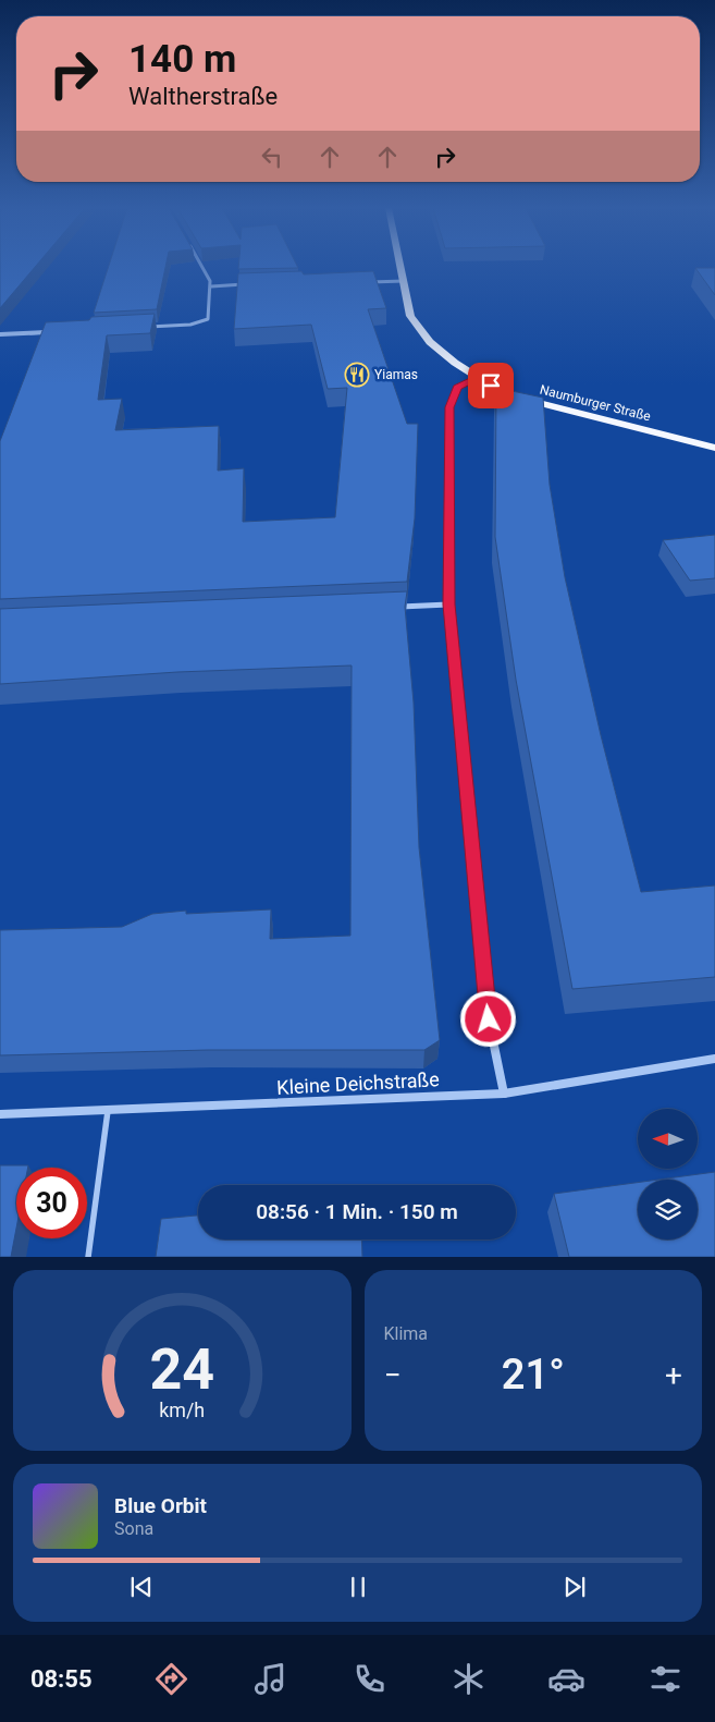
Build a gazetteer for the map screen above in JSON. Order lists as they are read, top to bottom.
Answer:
{
  "streets": {
    "main road": ["Naumburger Straße"],
    "street": ["Kleine Deichstraße"]
  },
  "places": {
    "restaurant": ["Yiamas"]
  },
  "north": "left",
  "page": {
    "turn": ["140 m", "Waltherstraße"],
    "limit": "30",
    "trip": "08:56 · 1 Min. · 150 m",
    "tile": "Klima",
    "heat": ["−", "21°", "+"],
    "song": ["Blue Orbit", "Sona"],
    "tabs": "08:55",
    "gauge": ["24", "km/h"]
  }
}
